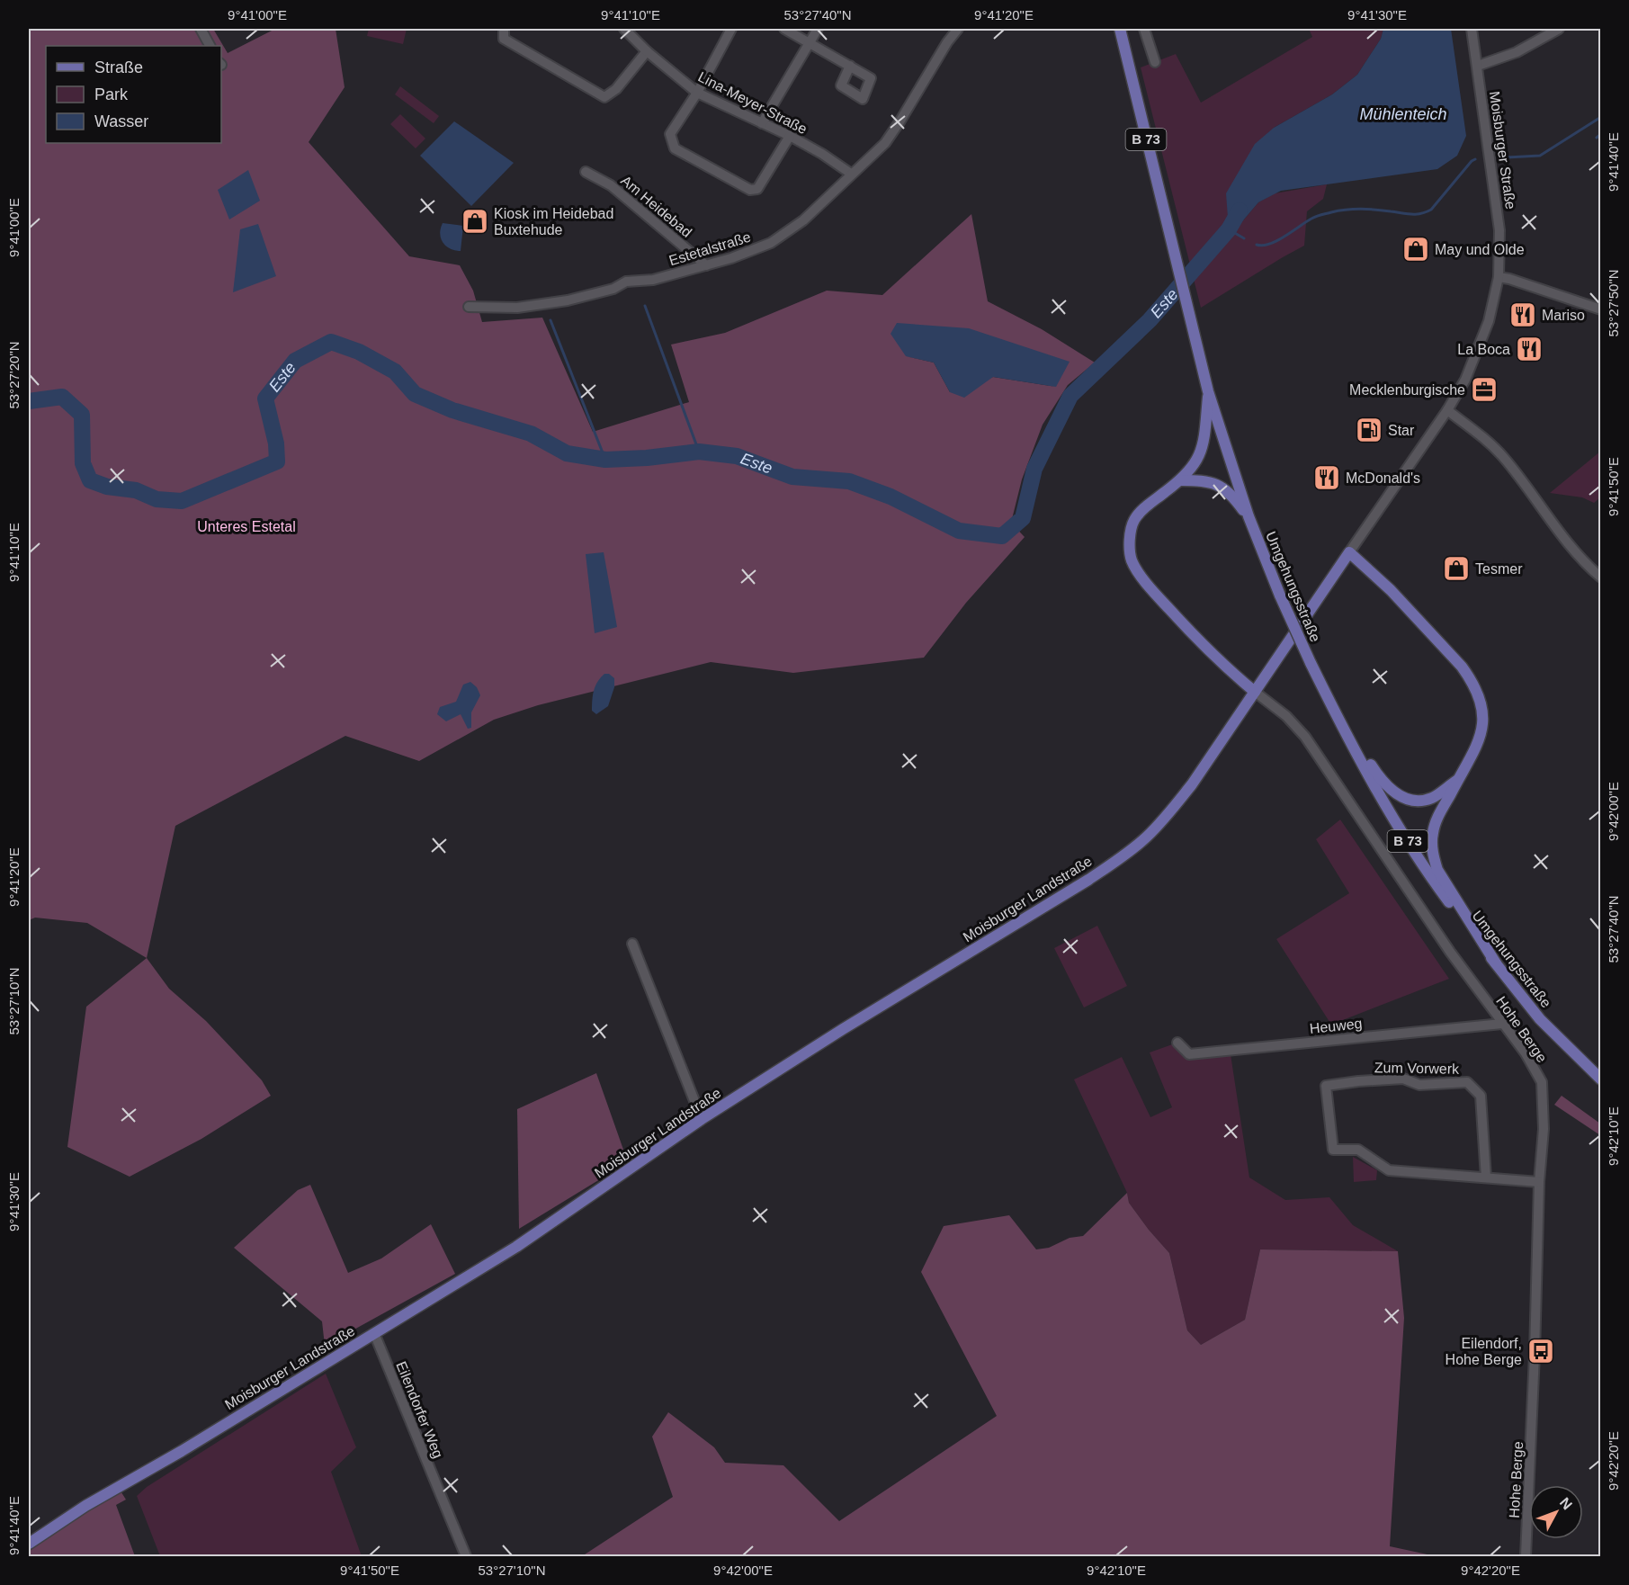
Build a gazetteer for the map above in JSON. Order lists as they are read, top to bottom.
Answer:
{
  "streets": {
    "main road": ["B 73", "Umgehungsstraße", "Moisburger Landstraße"],
    "street": [
      "Lina-Meyer-Straße",
      "Moisburger Straße",
      "Am Heidebad",
      "Estetalstraße",
      "Heuweg",
      "Hohe Berge",
      "Zum Vorwerk",
      "Eilendorfer Weg"
    ]
  },
  "crossings": [
    ["Lina-Meyer-Straße", "Estetalstraße"],
    ["Moisburger Straße", "Moisburger Landstraße"],
    ["Am Heidebad", "Estetalstraße"],
    ["Moisburger Landstraße", "Hohe Berge"],
    ["Moisburger Landstraße", "Eilendorfer Weg"],
    ["Heuweg", "Hohe Berge"],
    ["Hohe Berge", "Zum Vorwerk"]
  ],
  "water": ["Mühlenteich", "Este"],
  "parks": ["Unteres Estetal"],
  "places": {
    "shop": ["Kiosk im Heidebad Buxtehude", "May und Olde", "Tesmer"],
    "restaurant": ["Mariso", "La Boca", "McDonald's"],
    "office": ["Mecklenburgische"],
    "fuel station": ["Star"],
    "bus stop": ["Eilendorf, Hohe Berge"]
  },
  "legend": ["Straße", "Park", "Wasser"],
  "north": "top right",
  "coordinates": [
    "9°41'00\"E",
    "9°41'10\"E",
    "53°27'40\"N",
    "9°41'20\"E",
    "9°41'30\"E",
    "9°41'40\"E",
    "53°27'50\"N",
    "53°27'20\"N",
    "9°41'50\"E",
    "9°42'00\"E",
    "53°27'10\"N",
    "9°42'10\"E",
    "9°42'20\"E"
  ]
}
